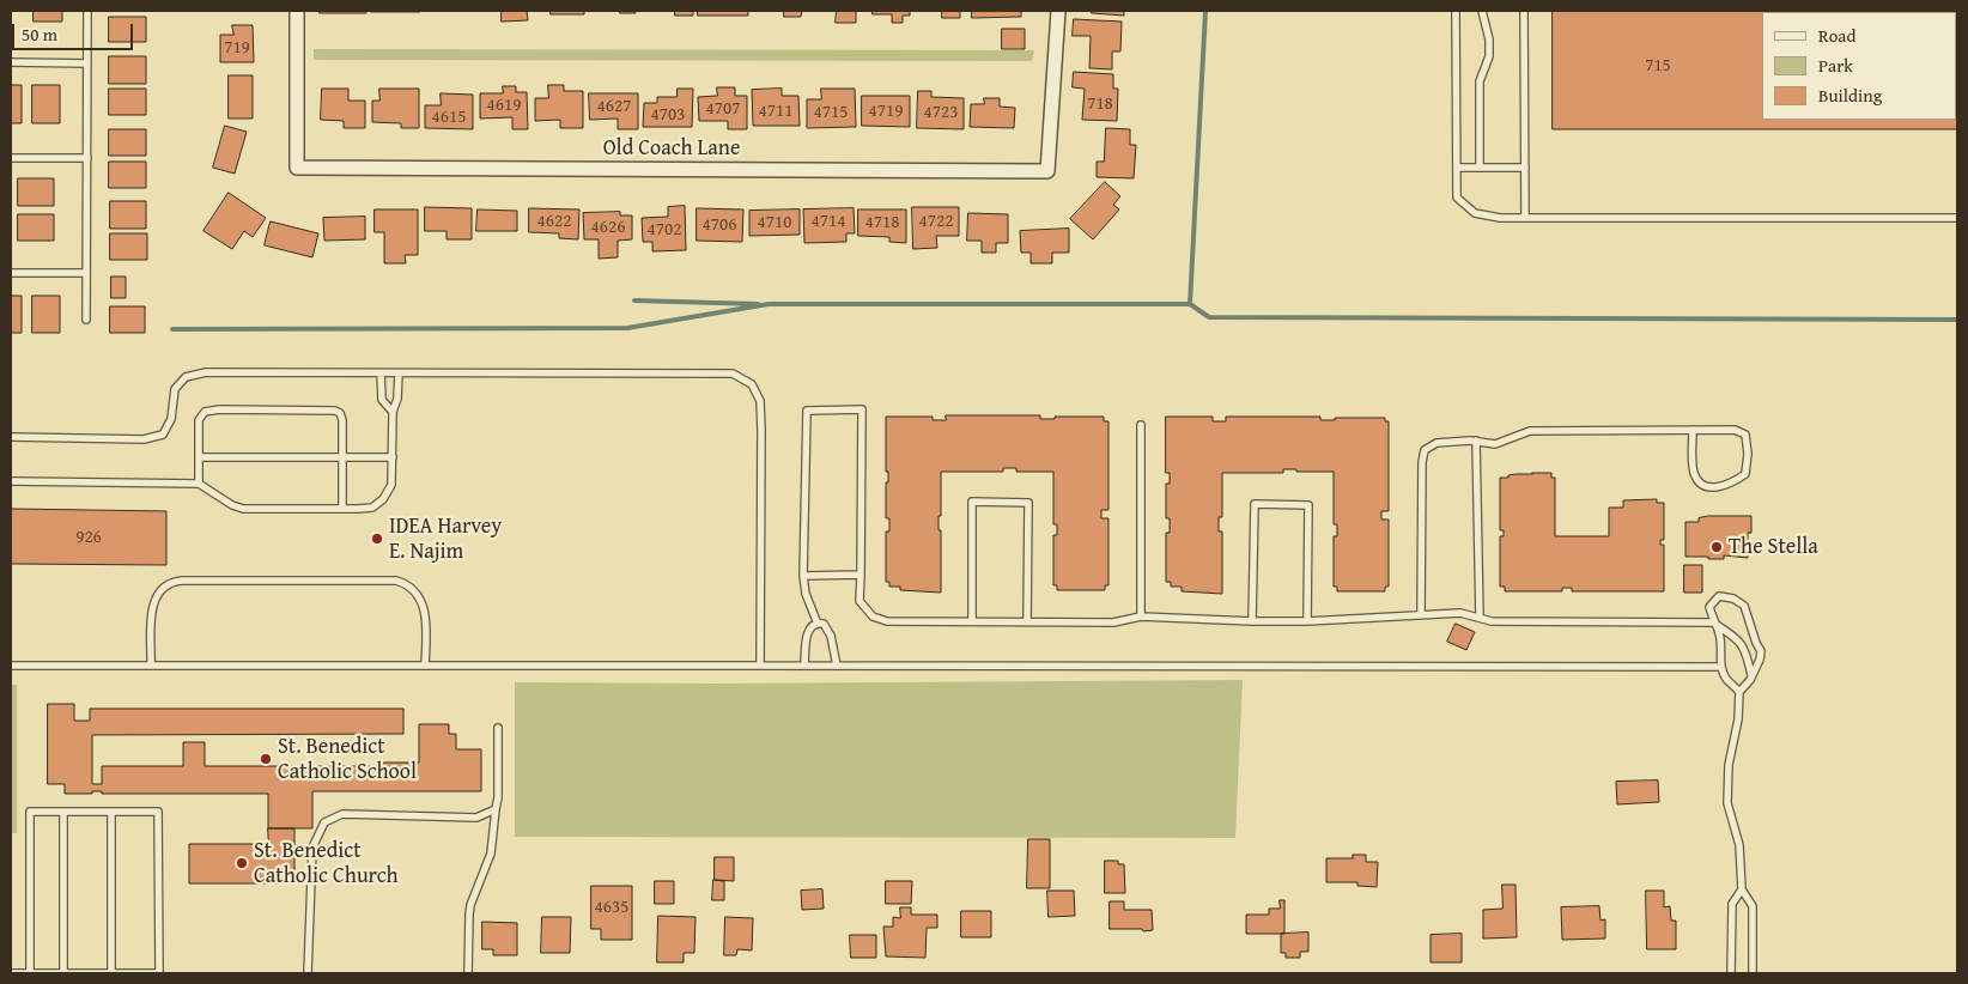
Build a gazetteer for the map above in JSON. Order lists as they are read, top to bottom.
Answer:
{
  "streets": {
    "street": ["Old Coach Lane"]
  },
  "places": [
    "IDEA Harvey E. Najim",
    "The Stella",
    "St. Benedict Catholic School",
    "St. Benedict Catholic Church"
  ],
  "house_numbers": [
    "719",
    "715",
    "718",
    "4619",
    "4627",
    "4707",
    "4711",
    "4719",
    "4715",
    "4723",
    "4703",
    "4615",
    "4622",
    "4714",
    "4722",
    "4710",
    "4718",
    "4706",
    "4626",
    "4702",
    "926",
    "4635"
  ],
  "legend": ["Road", "Park", "Building"],
  "scale_bar": "50 m"
}
